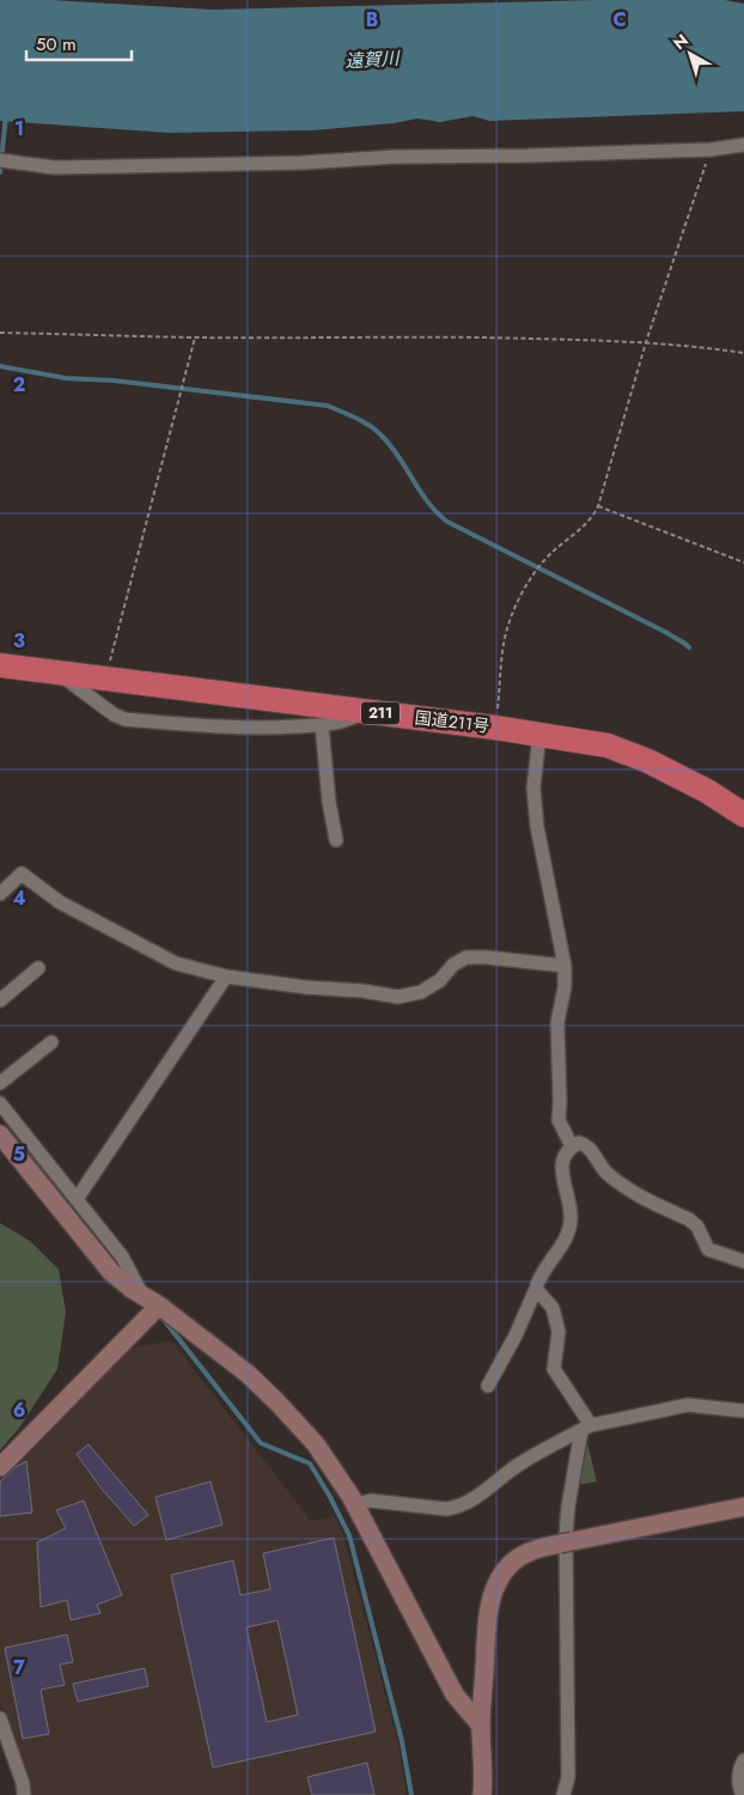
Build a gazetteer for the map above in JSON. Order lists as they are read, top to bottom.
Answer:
{
  "streets": {
    "highway": ["211", "国道211号"]
  },
  "water": ["遠賀川"],
  "scale_bar": "50 m",
  "north": "top left",
  "grid": {
    "columns": ["B", "C"],
    "rows": [
      "1",
      "2",
      "3",
      "4",
      "5",
      "6",
      "7"
    ]
  }
}
